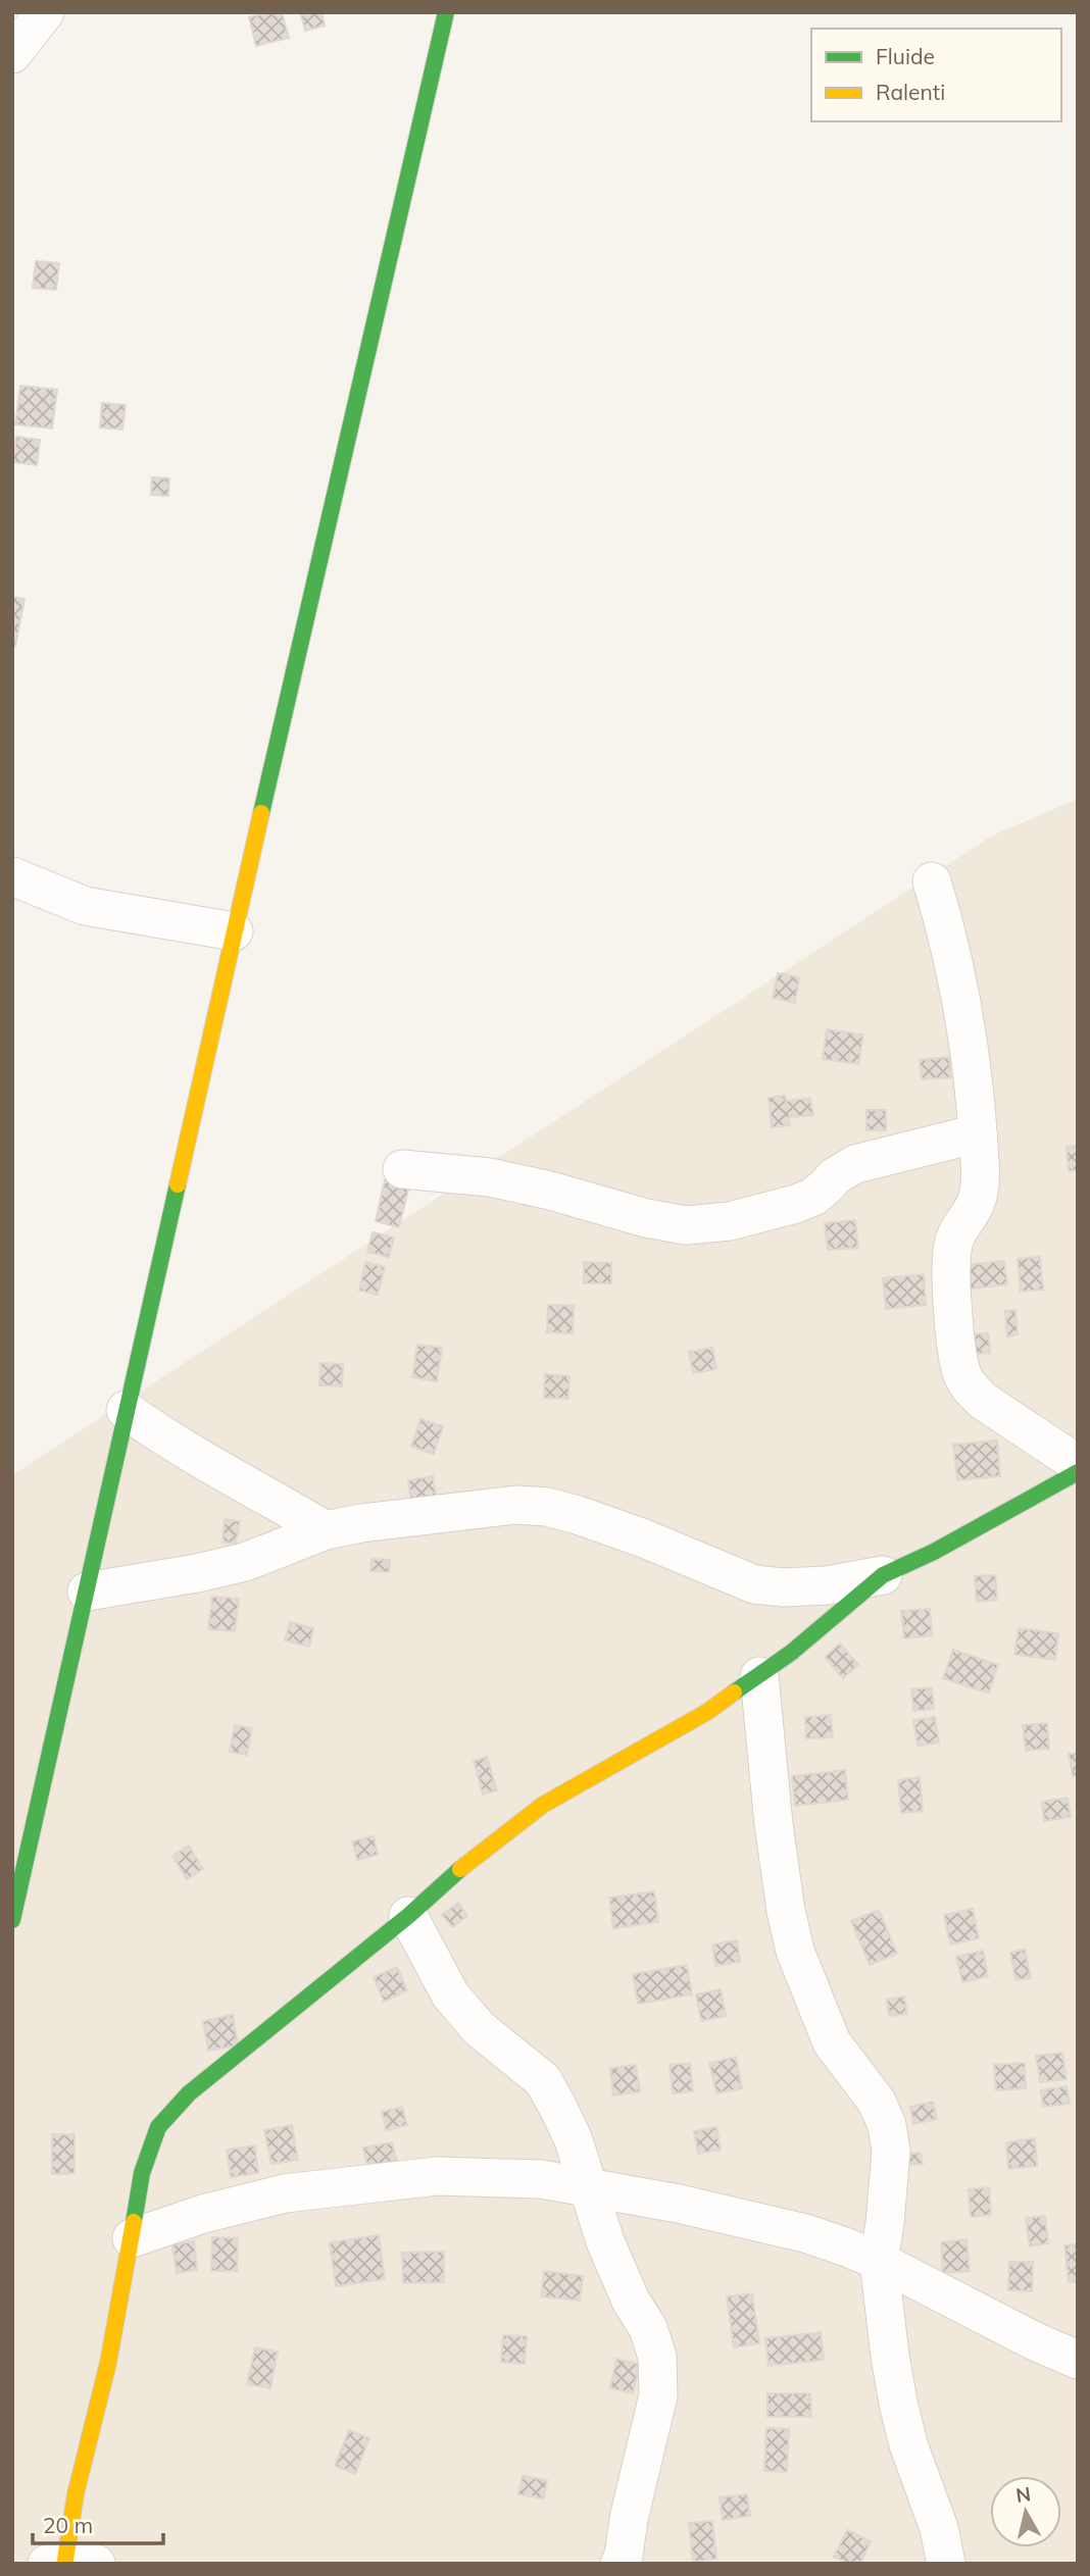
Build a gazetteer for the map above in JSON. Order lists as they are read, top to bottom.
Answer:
{
  "legend": ["Fluide", "Ralenti"],
  "scale_bar": "20 m",
  "north": "top"
}
